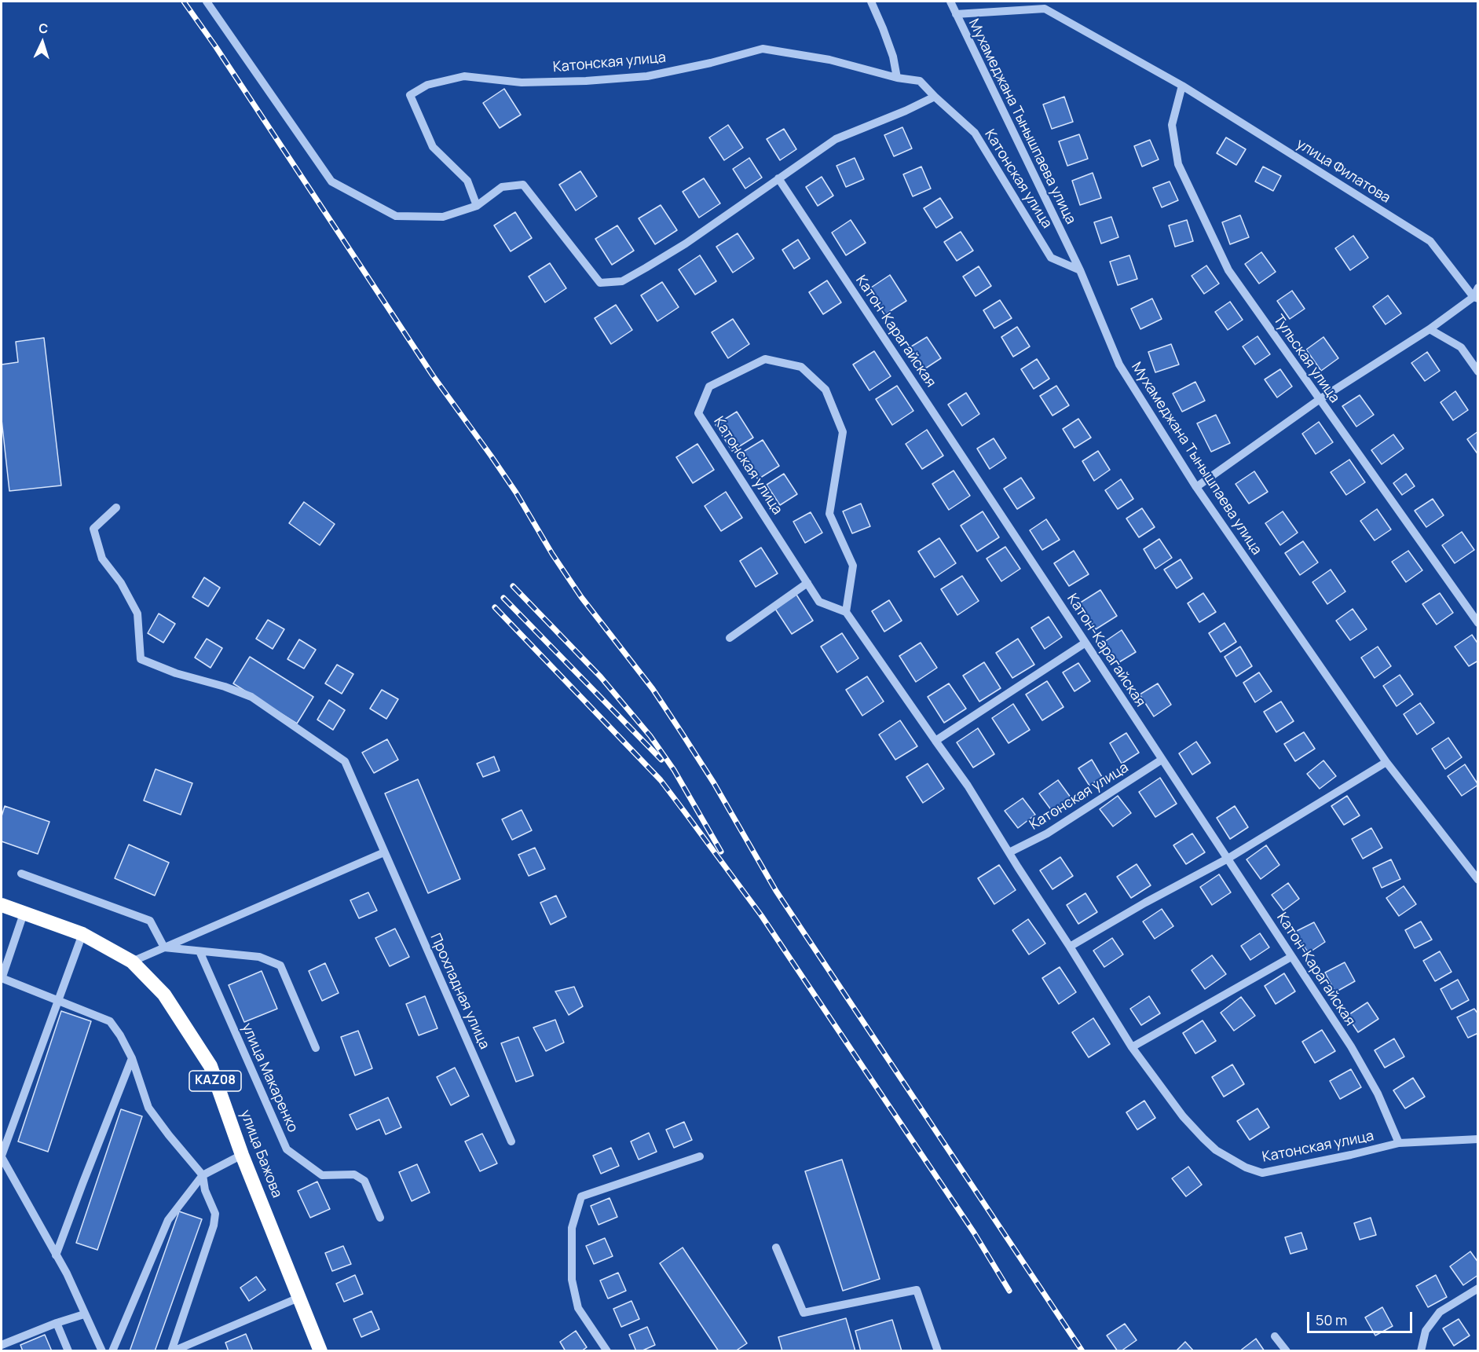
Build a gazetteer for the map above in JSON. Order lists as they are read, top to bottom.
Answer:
{
  "streets": {
    "highway": ["KAZ08", "улица Бажова"],
    "street": [
      "Катонская улица",
      "Мухамеджана Тынышпаева улица",
      "улица Филатова",
      "Катон-Карагайская",
      "Тульская улица",
      "Прохладная улица",
      "улица Макаренко"
    ]
  },
  "crossings": [
    ["Катонская улица", "Мухамеджана Тынышпаева улица"],
    ["Катонская улица", "Катон-Карагайская"],
    ["Мухамеджана Тынышпаева улица", "улица Филатова"],
    ["улица Филатова", "Тульская улица"]
  ],
  "scale_bar": "50 m",
  "north": "top"
}
